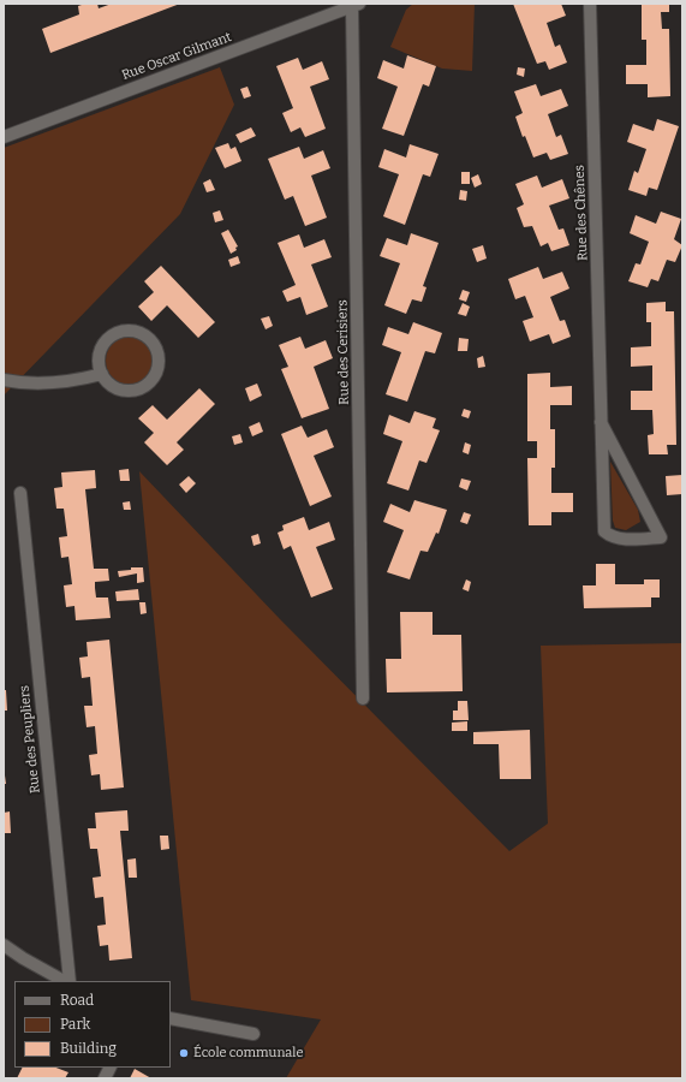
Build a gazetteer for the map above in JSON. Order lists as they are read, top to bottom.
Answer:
{
  "streets": {
    "street": [
      "Rue Oscar Gilmant",
      "Rue des Chênes",
      "Rue des Cerisiers",
      "Rue des Peupliers"
    ]
  },
  "crossings": [
    ["Rue Oscar Gilmant", "Rue des Cerisiers"]
  ],
  "places": ["École communale"],
  "legend": ["Road", "Park", "Building"]
}
